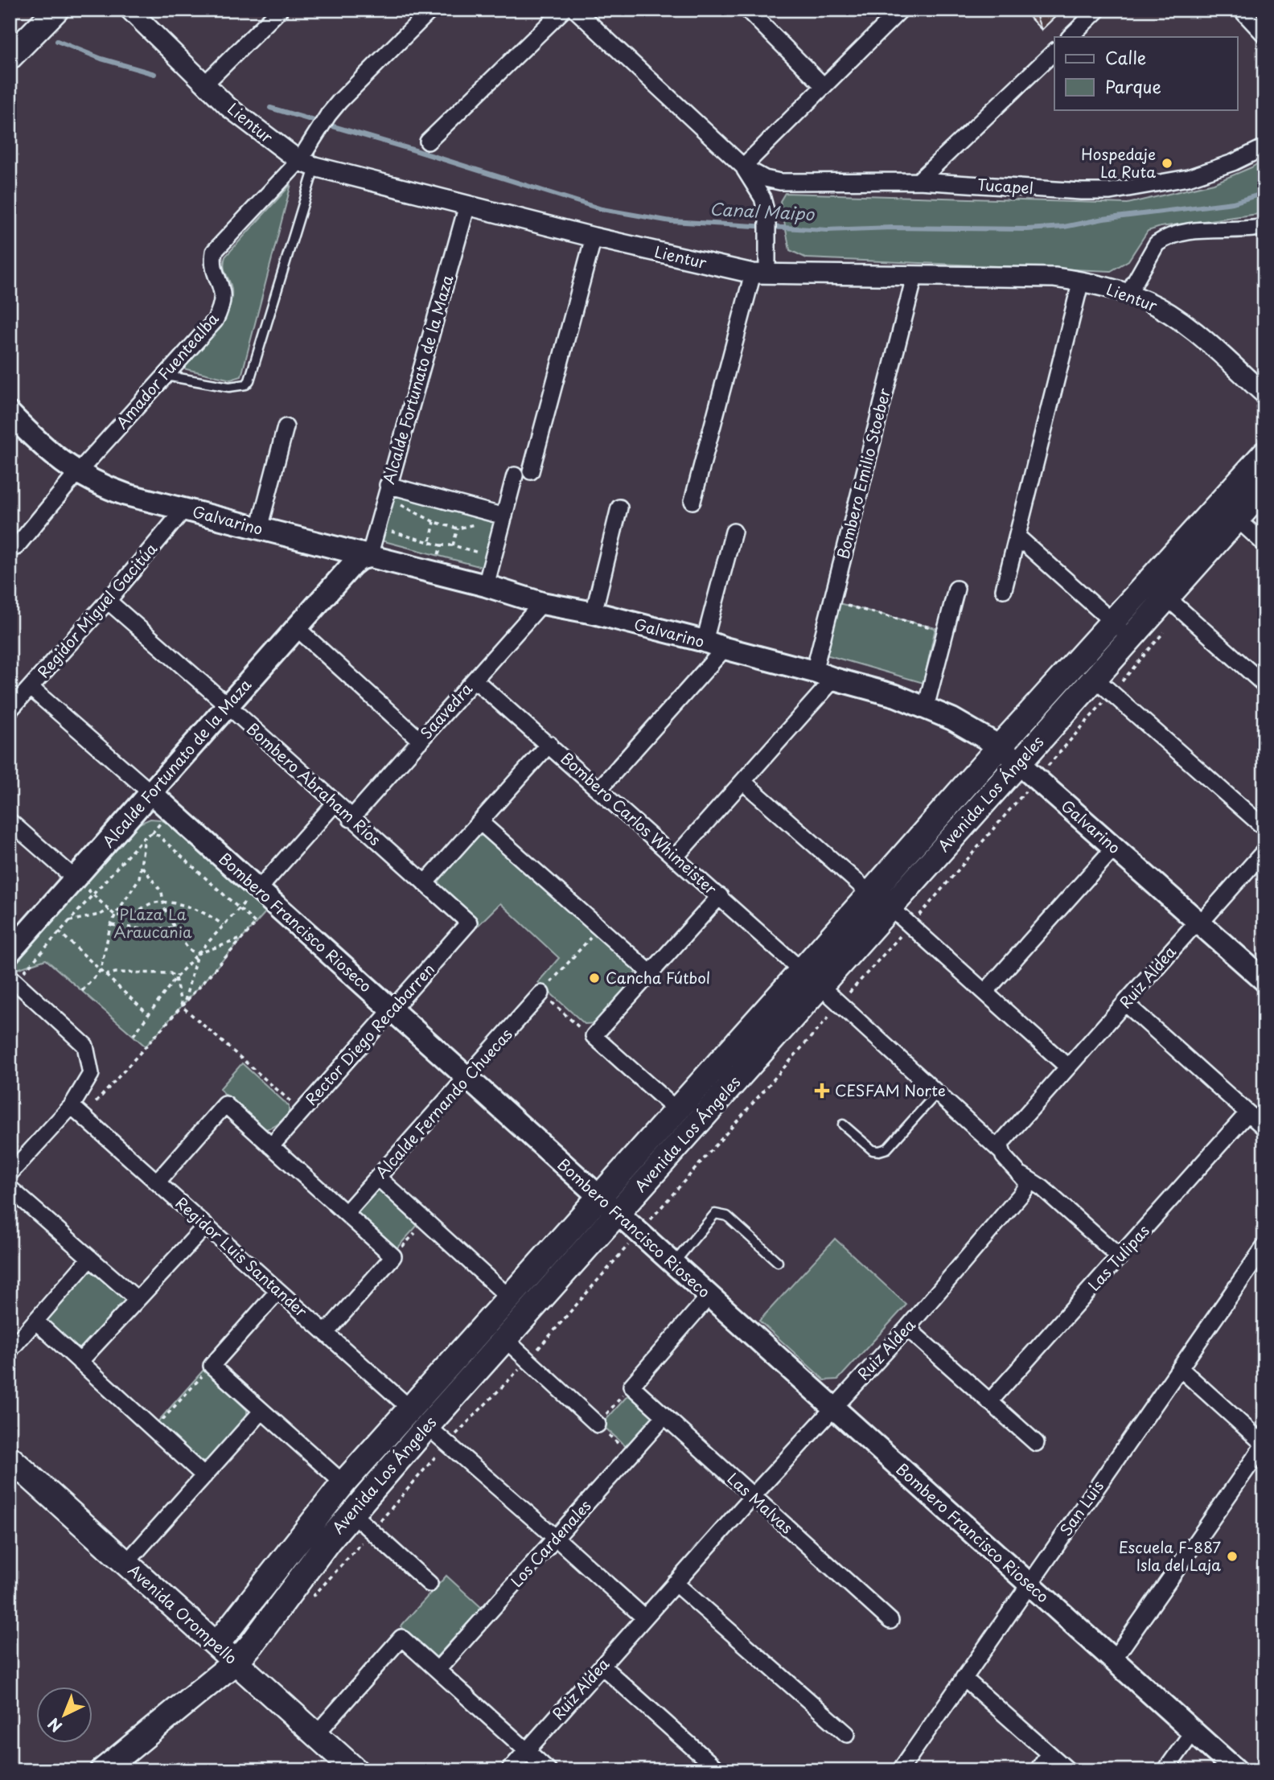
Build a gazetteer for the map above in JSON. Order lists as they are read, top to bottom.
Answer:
{
  "streets": {
    "main road": [
      "Alcalde Fortunato de la Maza",
      "Galvarino",
      "Avenida Los Ángeles",
      "Bombero Francisco Rioseco",
      "Avenida Orompello"
    ],
    "street": [
      "Lientur",
      "Tucapel",
      "Amador Fuentealba",
      "Bombero Emilio Stoeber",
      "Regidor Miguel Gacitúa",
      "Saavedra",
      "Bombero Abraham Ríos",
      "Bombero Carlos Whimeister",
      "Ruiz Aldea",
      "Rector Diego Recabarren",
      "Alcalde Fernando Chuecas",
      "Regidor Luis Santander",
      "Las Tulipas",
      "Las Malvas",
      "San Luis",
      "Los Cardenales"
    ]
  },
  "crossings": [
    ["Lientur", "Tucapel"],
    ["Lientur", "Amador Fuentealba"],
    ["Lientur", "Alcalde Fortunato de la Maza"],
    ["Lientur", "Bombero Emilio Stoeber"],
    ["Amador Fuentealba", "Galvarino"],
    ["Alcalde Fortunato de la Maza", "Galvarino"],
    ["Alcalde Fortunato de la Maza", "Bombero Abraham Ríos"],
    ["Alcalde Fortunato de la Maza", "Bombero Francisco Rioseco"],
    ["Bombero Emilio Stoeber", "Galvarino"],
    ["Galvarino", "Regidor Miguel Gacitúa"],
    ["Galvarino", "Saavedra"],
    ["Galvarino", "Avenida Los Ángeles"],
    ["Galvarino", "Ruiz Aldea"],
    ["Regidor Miguel Gacitúa", "Bombero Abraham Ríos"],
    ["Regidor Miguel Gacitúa", "Bombero Francisco Rioseco"],
    ["Saavedra", "Bombero Abraham Ríos"],
    ["Saavedra", "Bombero Carlos Whimeister"],
    ["Bombero Abraham Ríos", "Rector Diego Recabarren"],
    ["Avenida Los Ángeles", "Bombero Carlos Whimeister"],
    ["Avenida Los Ángeles", "Bombero Francisco Rioseco"],
    ["Avenida Los Ángeles", "Regidor Luis Santander"],
    ["Avenida Los Ángeles", "Avenida Orompello"],
    ["Bombero Francisco Rioseco", "Ruiz Aldea"],
    ["Bombero Francisco Rioseco", "Rector Diego Recabarren"],
    ["Bombero Francisco Rioseco", "Alcalde Fernando Chuecas"],
    ["Bombero Francisco Rioseco", "San Luis"],
    ["Ruiz Aldea", "Regidor Luis Santander"],
    ["Ruiz Aldea", "Las Malvas"],
    ["Regidor Luis Santander", "Los Cardenales"],
    ["Las Malvas", "Los Cardenales"]
  ],
  "water": ["Canal Maipo"],
  "parks": ["PLaza La Araucania"],
  "places": {
    "other": ["Hospedaje La Ruta", "Cancha Fútbol", "Escuela F-887 Isla del Laja"],
    "health": ["CESFAM Norte"]
  },
  "legend": ["Calle", "Parque"],
  "north": "bottom left"
}
